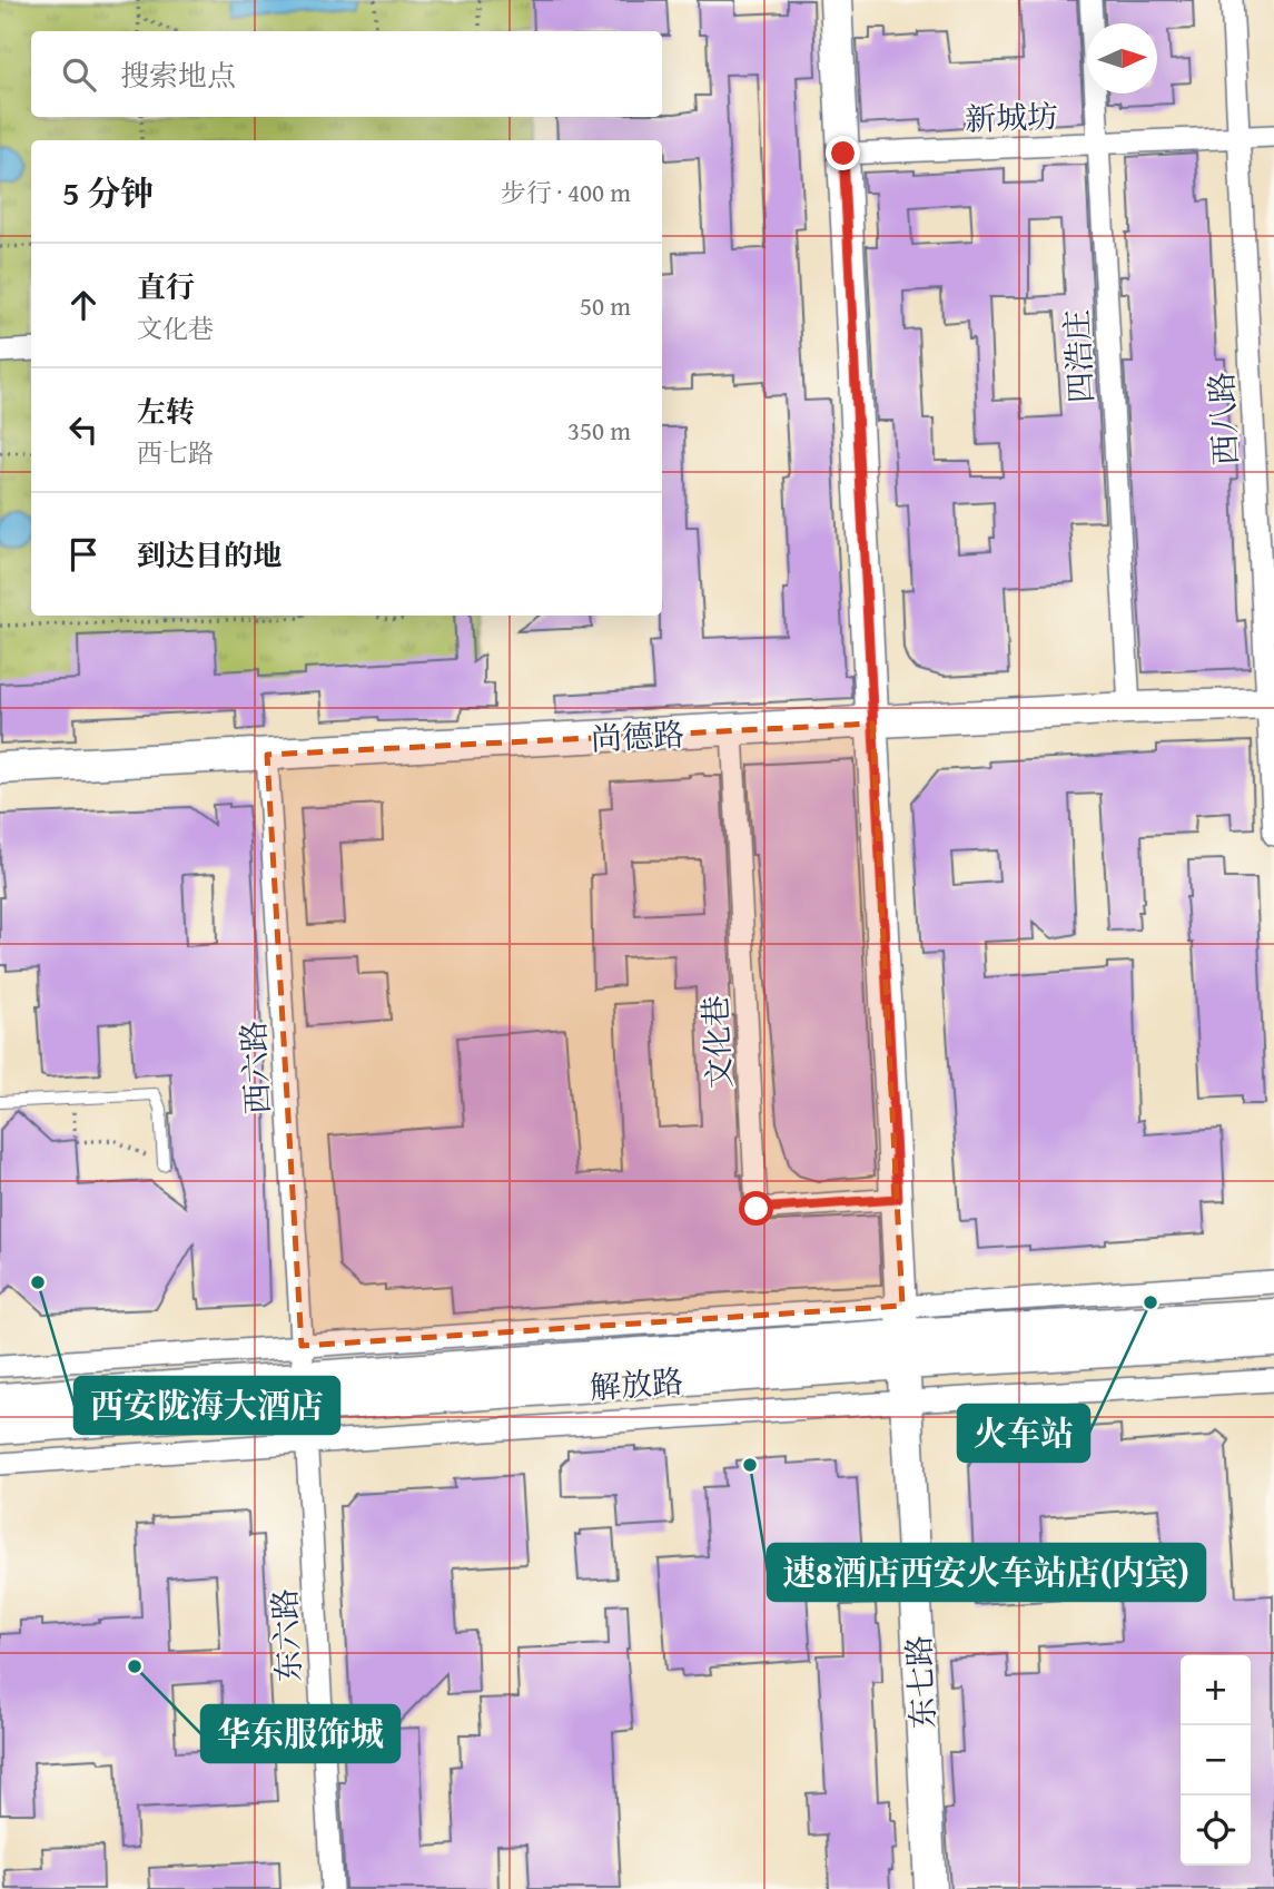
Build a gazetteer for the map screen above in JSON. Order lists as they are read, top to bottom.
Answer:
{
  "streets": {
    "street": [
      "新城坊",
      "四浩庄",
      "西八路",
      "尚德路",
      "文化巷",
      "西六路",
      "解放路",
      "东六路",
      "东七路"
    ]
  },
  "crossings": [
    ["新城坊", "四浩庄"],
    ["新城坊", "西八路"],
    ["新城坊", "东七路"],
    ["四浩庄", "尚德路"],
    ["西八路", "尚德路"],
    ["尚德路", "文化巷"],
    ["尚德路", "西六路"],
    ["尚德路", "东七路"],
    ["文化巷", "东七路"],
    ["西六路", "解放路"],
    ["西六路", "东六路"],
    ["解放路", "东六路"],
    ["解放路", "东七路"]
  ],
  "places": [
    "西安陇海大酒店",
    "火车站",
    "速8酒店西安火车站店(内宾)",
    "华东服饰城"
  ],
  "north": "right",
  "page": {
    "search": "搜索地点",
    "heading": ["5 分钟", "步行 · 400 m"],
    "list": [
      ["直行", "文化巷", "50 m"],
      ["左转", "西七路", "350 m"],
      "到达目的地"
    ],
    "map_buttons": ["+", "−"]
  }
}
